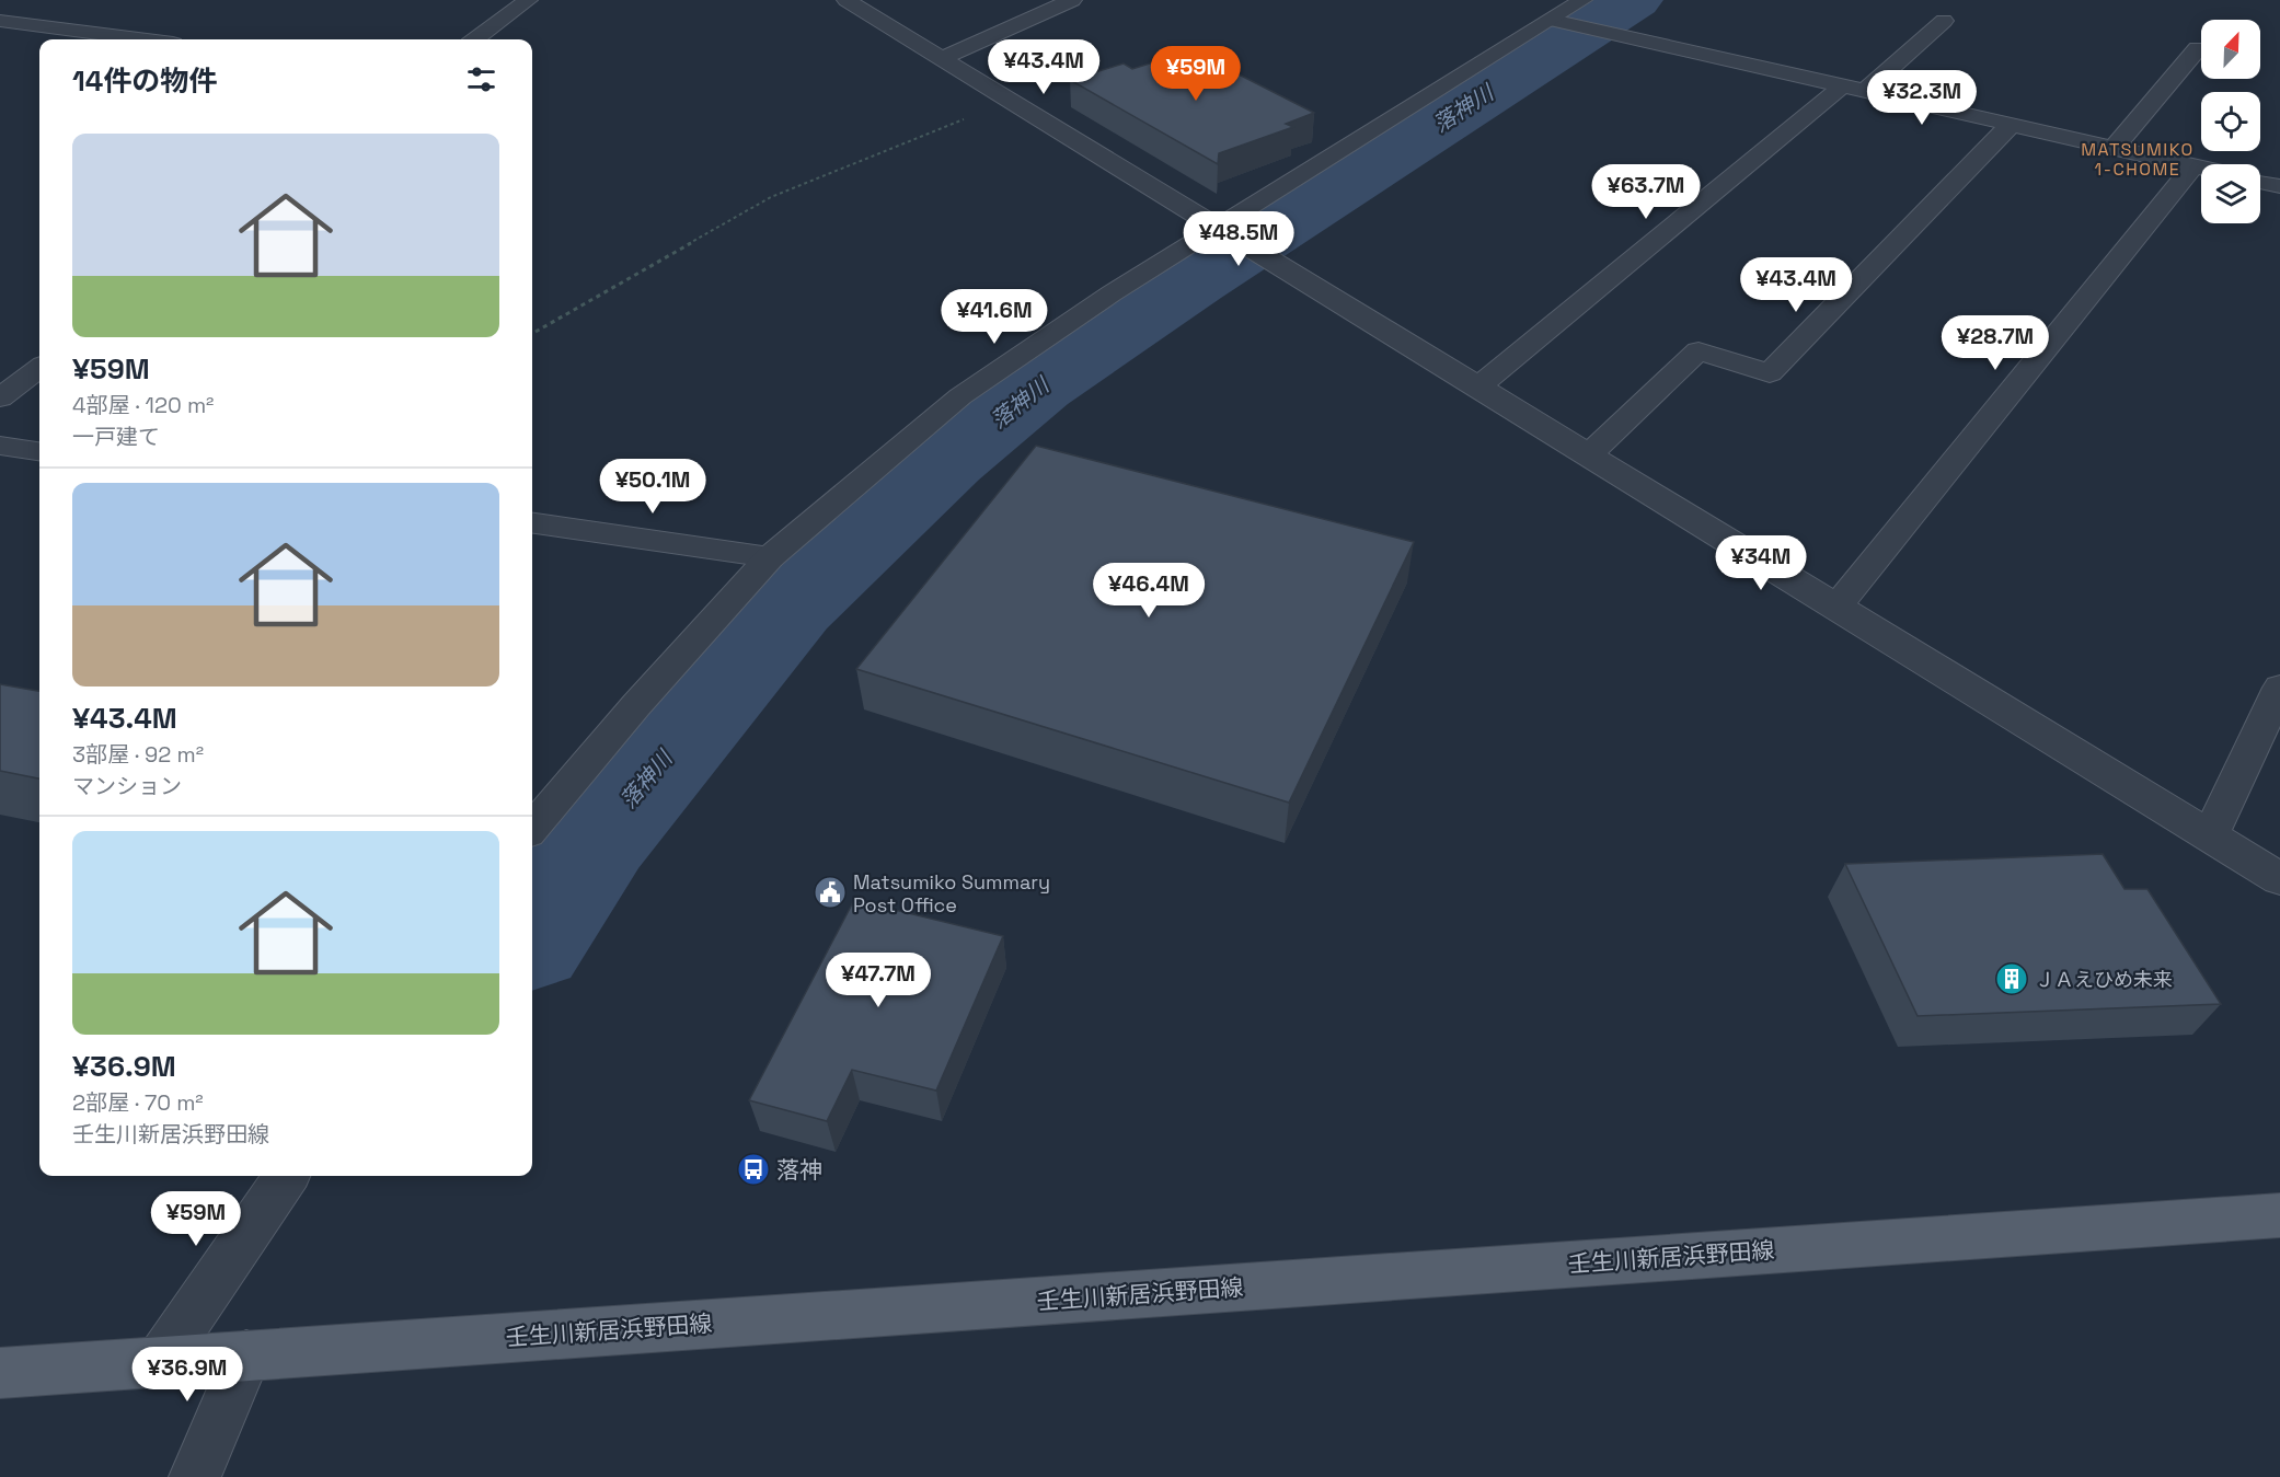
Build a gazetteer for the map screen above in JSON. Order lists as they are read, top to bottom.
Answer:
{
  "streets": {
    "main road": ["壬生川新居浜野田線"]
  },
  "districts": ["MATSUMIKO 1-CHOME"],
  "water": ["落神川"],
  "places": {
    "public building": ["Matsumiko Summary Post Office"],
    "building": ["ＪＡえひめ未来"],
    "bus stop": ["落神"]
  },
  "north": "top right",
  "page": {
    "price": [
      "¥43.4M",
      "¥59M",
      "¥32.3M",
      "¥63.7M",
      "¥48.5M",
      "¥43.4M",
      "¥41.6M",
      "¥28.7M",
      "¥50.1M",
      "¥34M",
      "¥46.4M",
      "¥47.7M",
      "¥59M",
      "¥36.9M"
    ],
    "heading": "14件の物件",
    "list": [
      {
        "name": "¥59M",
        "note": "4部屋 · 120 m² · 一戸建て"
      },
      {
        "name": "¥43.4M",
        "note": "3部屋 · 92 m² · マンション"
      },
      {
        "name": "¥36.9M",
        "note": "2部屋 · 70 m² · 壬生川新居浜野田線"
      }
    ]
  }
}
